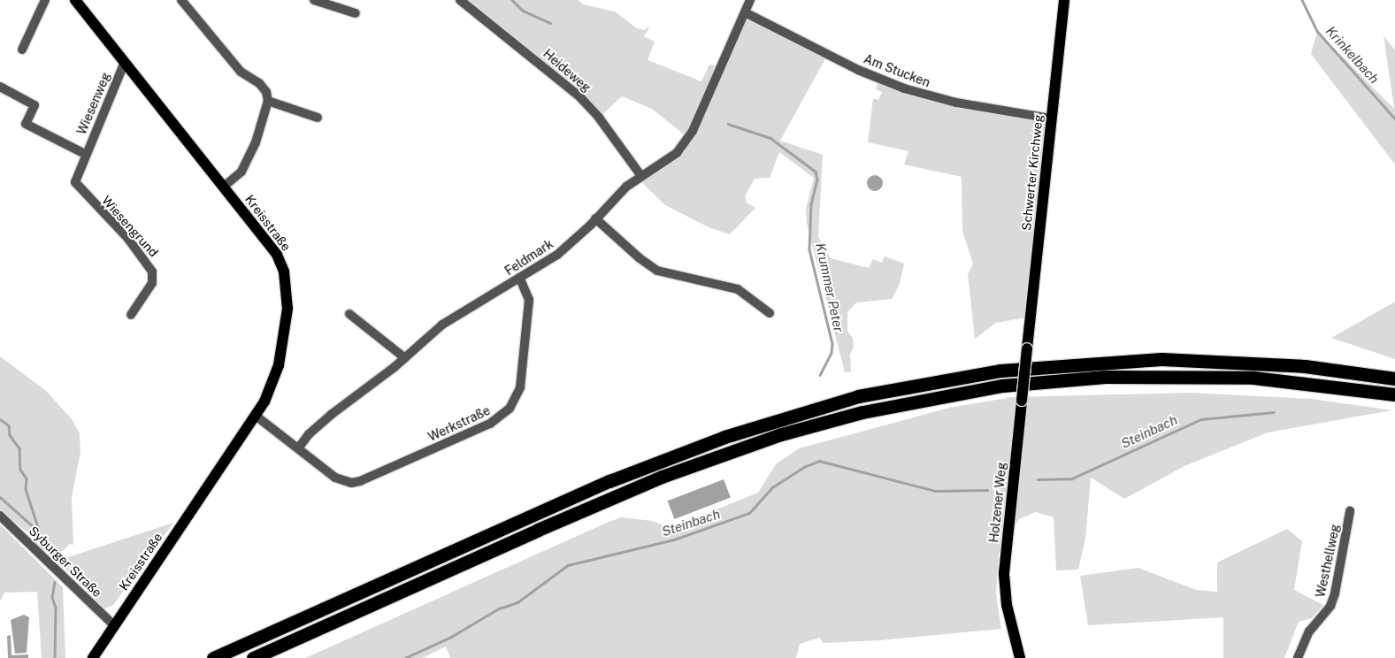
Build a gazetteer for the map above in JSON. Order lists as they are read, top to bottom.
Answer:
{
  "streets": {
    "main road": ["Schwerter Kirchweg", "Kreisstraße", "Holzener Weg"],
    "street": [
      "Heideweg",
      "Am Stucken",
      "Wiesenweg",
      "Wiesengrund",
      "Feldmark",
      "Werkstraße",
      "Westhellweg",
      "Syburger Straße"
    ]
  },
  "crossings": [
    ["Heideweg", "Feldmark"],
    ["Am Stucken", "Schwerter Kirchweg"],
    ["Am Stucken", "Feldmark"],
    ["Wiesenweg", "Kreisstraße"],
    ["Wiesenweg", "Wiesengrund"],
    ["Schwerter Kirchweg", "Holzener Weg"],
    ["Kreisstraße", "Syburger Straße"],
    ["Feldmark", "Werkstraße"]
  ],
  "water": ["Krinkelbach", "Krummer Peter", "Steinbach"]
}
